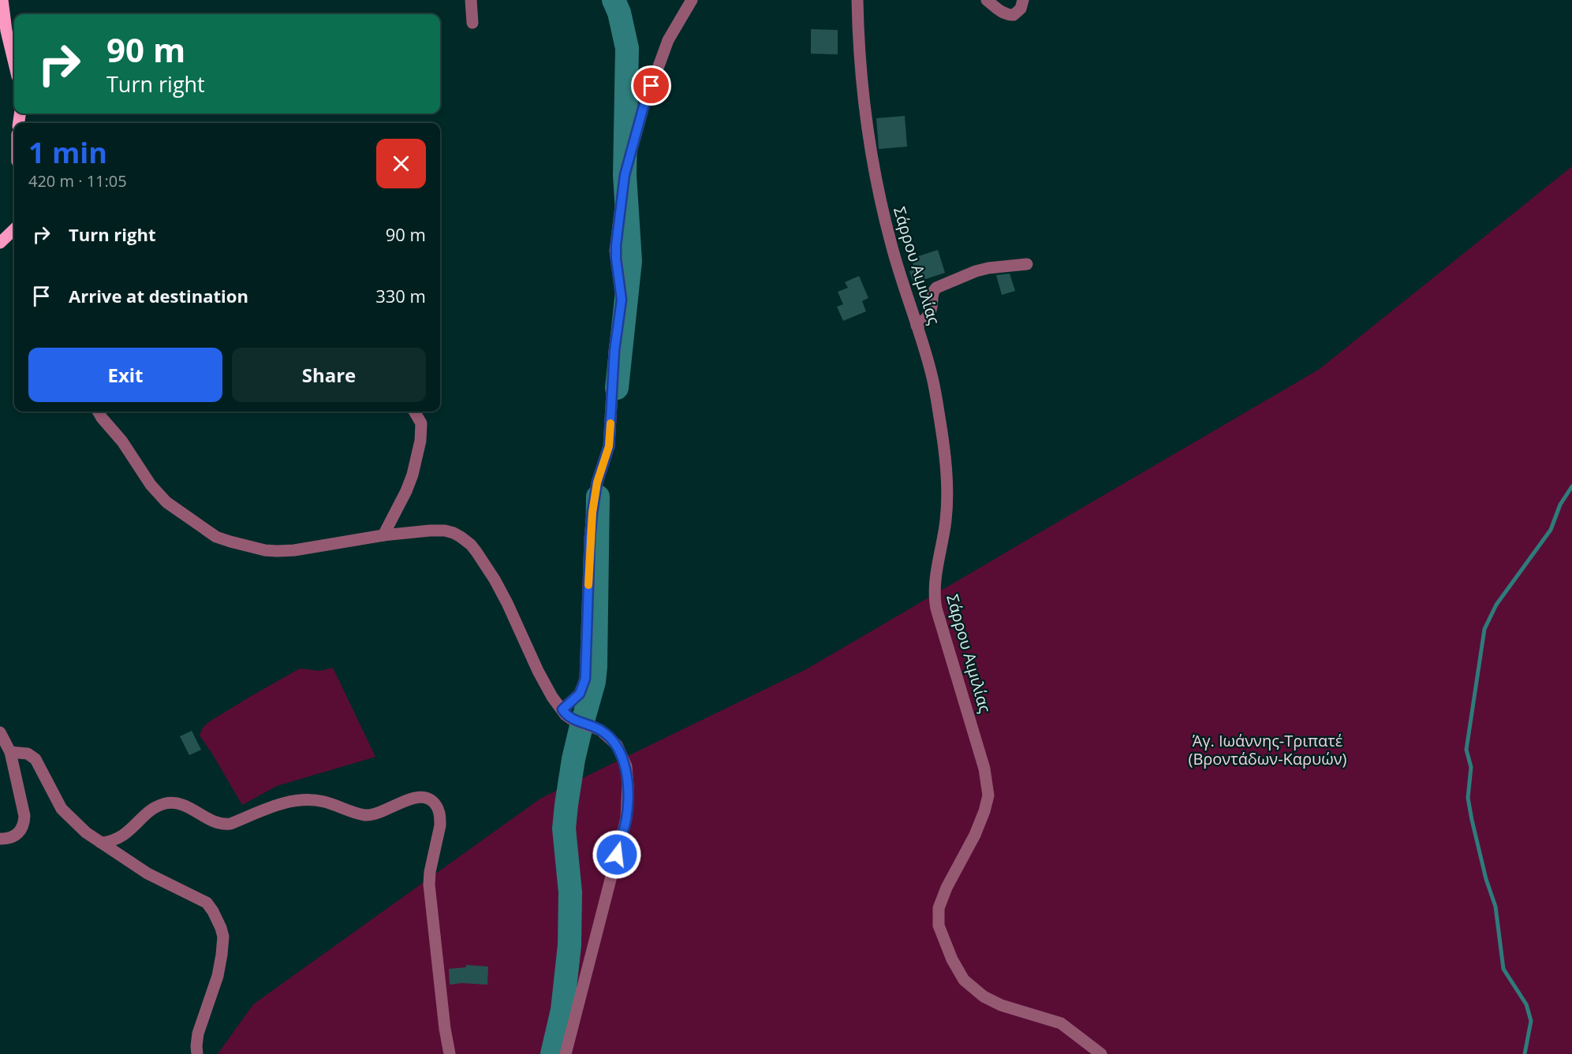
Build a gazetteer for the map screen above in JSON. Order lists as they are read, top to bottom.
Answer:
{
  "streets": {
    "street": ["Σάρρου Αιμιλίας"]
  },
  "parks": ["Άγ. Ιωάννης-Τριπατέ (Βροντάδων-Καρυών)"],
  "page": {
    "turn": ["90 m", "Turn right"],
    "heading": ["1 min", "420 m · 11:05"],
    "list": [
      {
        "name": "Turn right",
        "value": "90 m"
      },
      {
        "name": "Arrive at destination",
        "value": "330 m"
      }
    ],
    "buttons": ["Exit", "Share"]
  }
}
